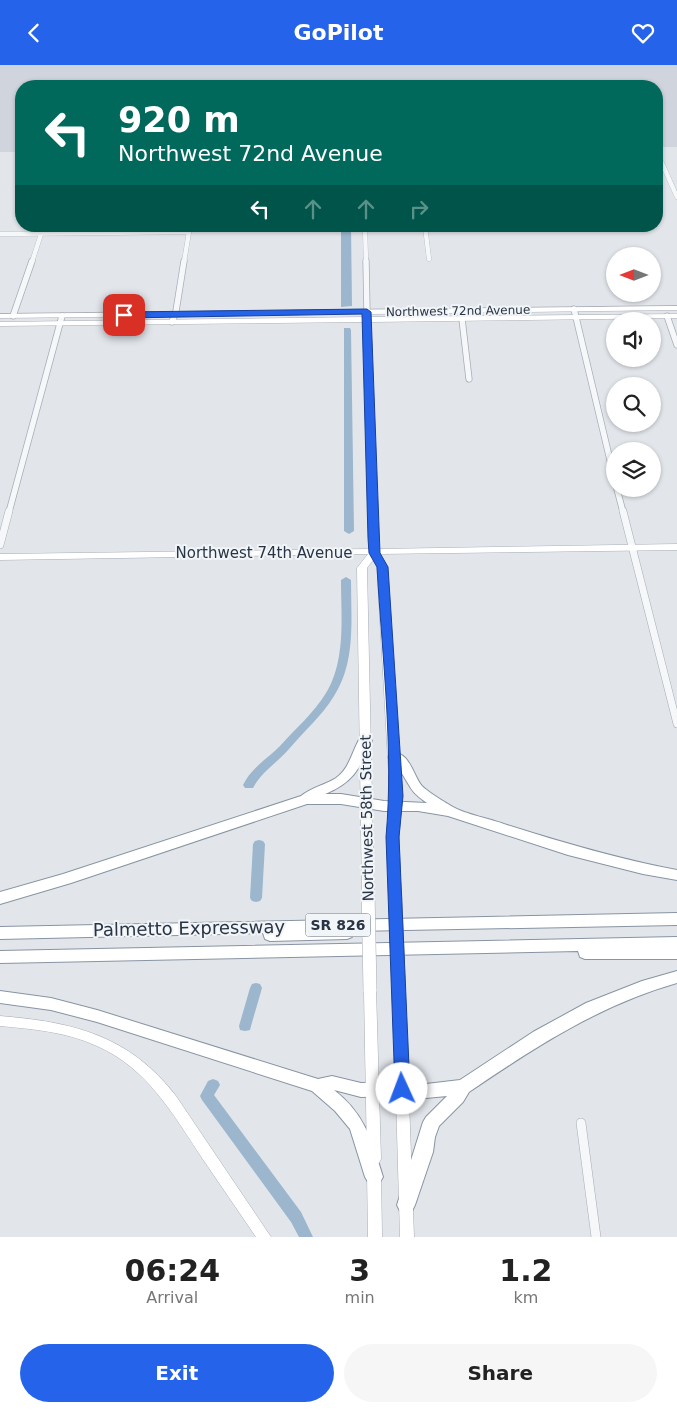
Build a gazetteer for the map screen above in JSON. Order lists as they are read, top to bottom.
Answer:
{
  "streets": {
    "highway": ["SR 826", "Palmetto Expressway"],
    "main road": ["Northwest 72nd Avenue", "Northwest 74th Avenue", "Northwest 58th Street"]
  },
  "crossings": [
    ["Northwest 72nd Avenue", "Northwest 58th Street"],
    ["Northwest 74th Avenue", "Northwest 58th Street"]
  ],
  "north": "left",
  "page": {
    "header": "GoPilot",
    "turn": ["920 m", "Northwest 72nd Avenue"],
    "eta": [
      "06:24",
      "Arrival",
      "3",
      "min",
      "1.2",
      "km"
    ],
    "buttons": ["Exit", "Share"]
  }
}
